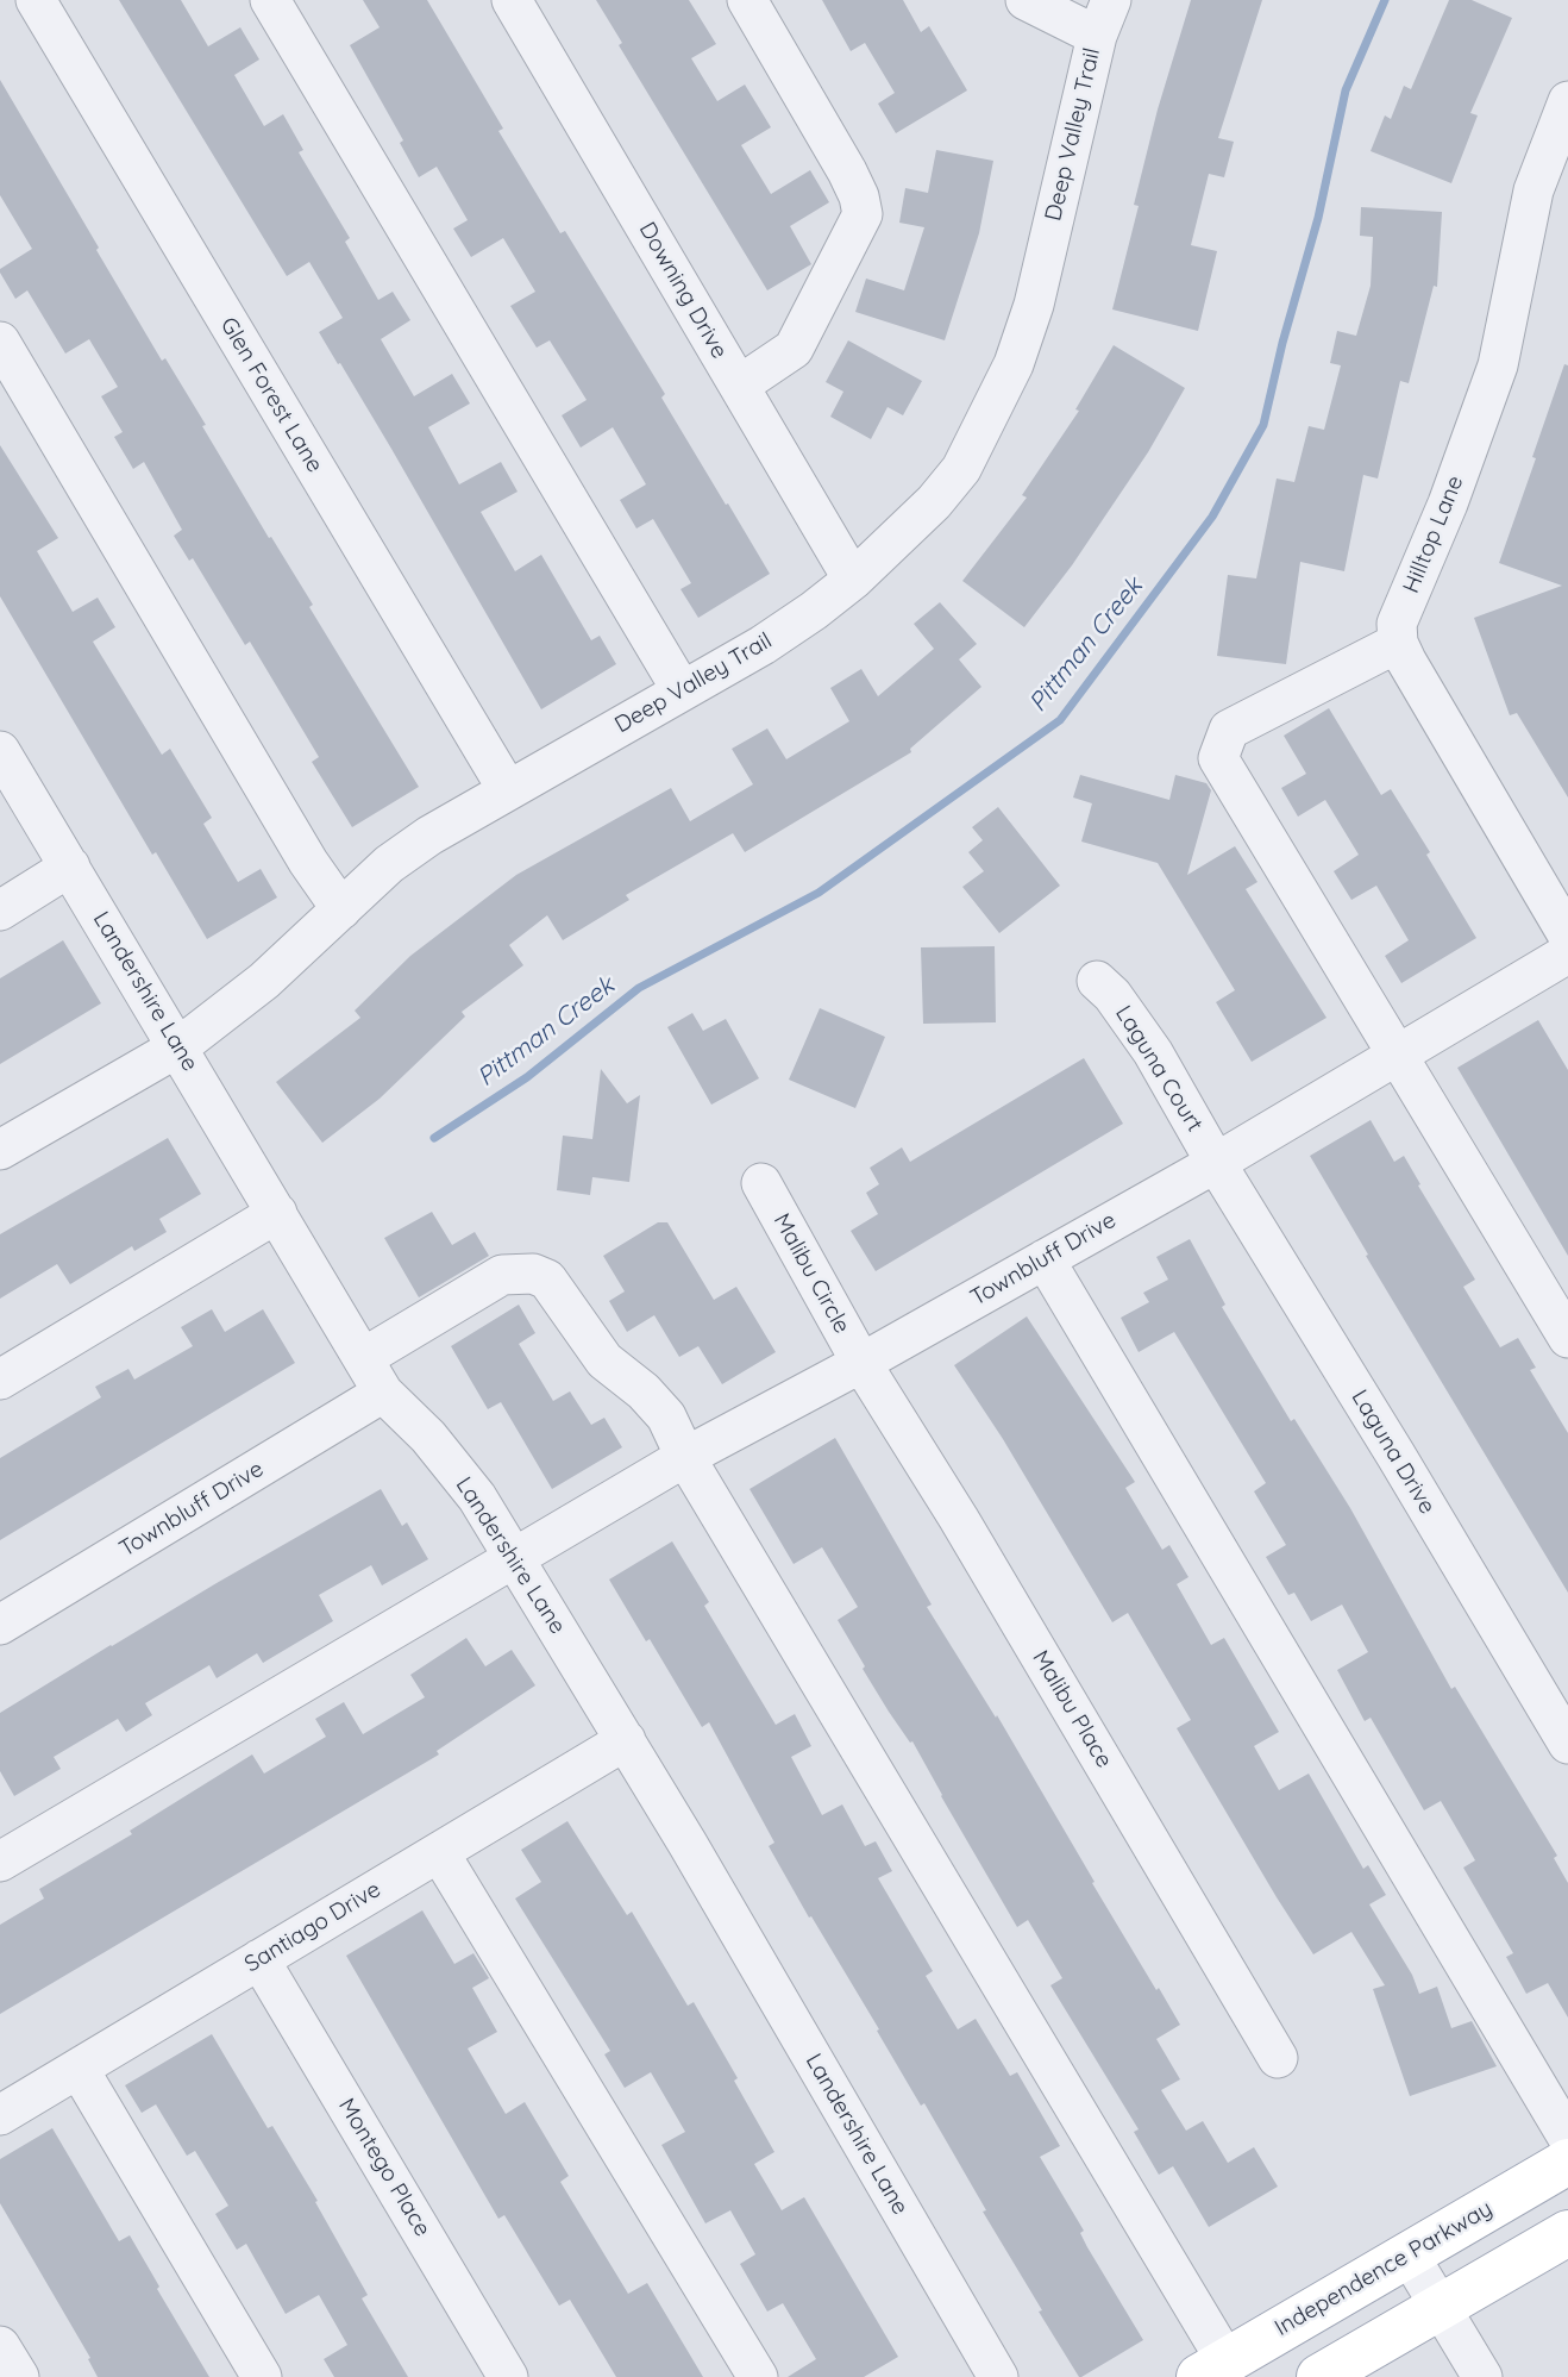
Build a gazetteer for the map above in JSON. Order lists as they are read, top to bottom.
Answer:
{
  "streets": {
    "main road": ["Independence Parkway"],
    "street": [
      "Deep Valley Trail",
      "Downing Drive",
      "Glen Forest Lane",
      "Hilltop Lane",
      "Landershire Lane",
      "Laguna Court",
      "Townbluff Drive",
      "Malibu Circle",
      "Laguna Drive",
      "Malibu Place",
      "Santiago Drive",
      "Montego Place"
    ]
  },
  "crossings": [
    ["Deep Valley Trail", "Downing Drive"],
    ["Deep Valley Trail", "Glen Forest Lane"],
    ["Deep Valley Trail", "Landershire Lane"],
    ["Landershire Lane", "Townbluff Drive"],
    ["Landershire Lane", "Santiago Drive"],
    ["Laguna Court", "Townbluff Drive"],
    ["Laguna Court", "Laguna Drive"],
    ["Townbluff Drive", "Malibu Circle"],
    ["Townbluff Drive", "Laguna Drive"],
    ["Townbluff Drive", "Malibu Place"],
    ["Malibu Circle", "Malibu Place"],
    ["Santiago Drive", "Montego Place"]
  ],
  "water": ["Pittman Creek"]
}
